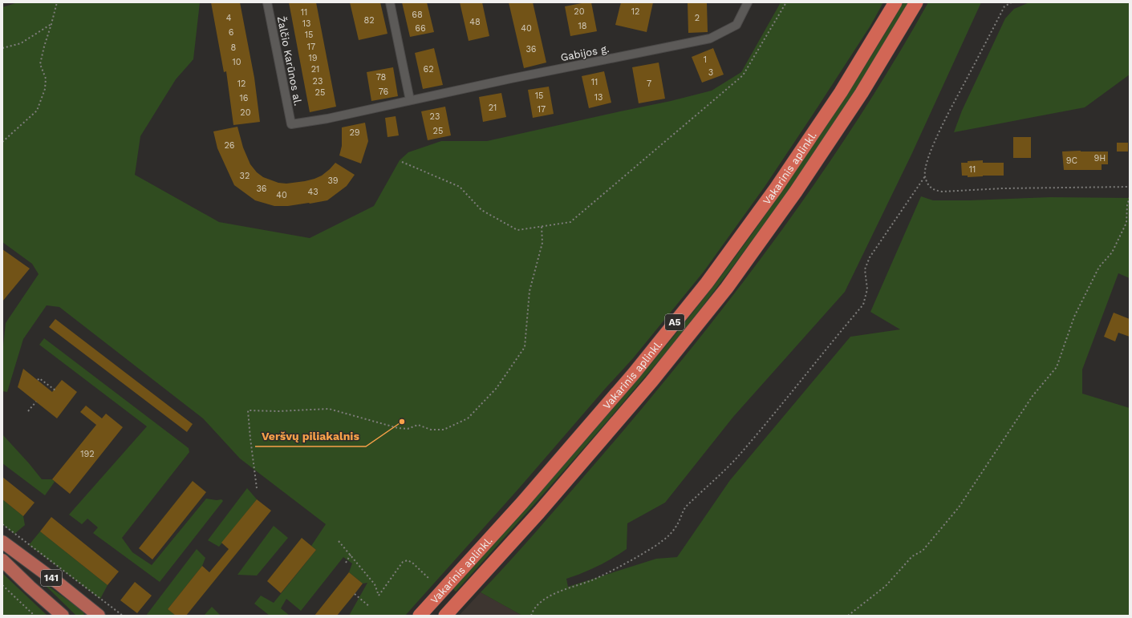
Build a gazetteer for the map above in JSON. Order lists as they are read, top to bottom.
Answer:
{
  "streets": {
    "highway": ["Vakarinis aplinkl.", "A5"],
    "main road": ["141"],
    "street": ["Gabijos g.", "Žalčio Karūnos al."]
  },
  "crossings": [
    ["Gabijos g.", "Žalčio Karūnos al."]
  ],
  "places": ["Veršvų piliakalnis"],
  "house_numbers": [
    "20",
    "12",
    "11",
    "68",
    "4",
    "2",
    "82",
    "48",
    "13",
    "18",
    "66",
    "40",
    "6",
    "15",
    "17",
    "8",
    "36",
    "19",
    "1",
    "10",
    "21",
    "62",
    "3",
    "78",
    "23",
    "11",
    "12",
    "7",
    "76",
    "25",
    "15",
    "13",
    "16",
    "21",
    "17",
    "20",
    "23",
    "25",
    "29",
    "26",
    "9H",
    "9C",
    "11",
    "32",
    "39",
    "36",
    "43",
    "40",
    "192"
  ]
}
